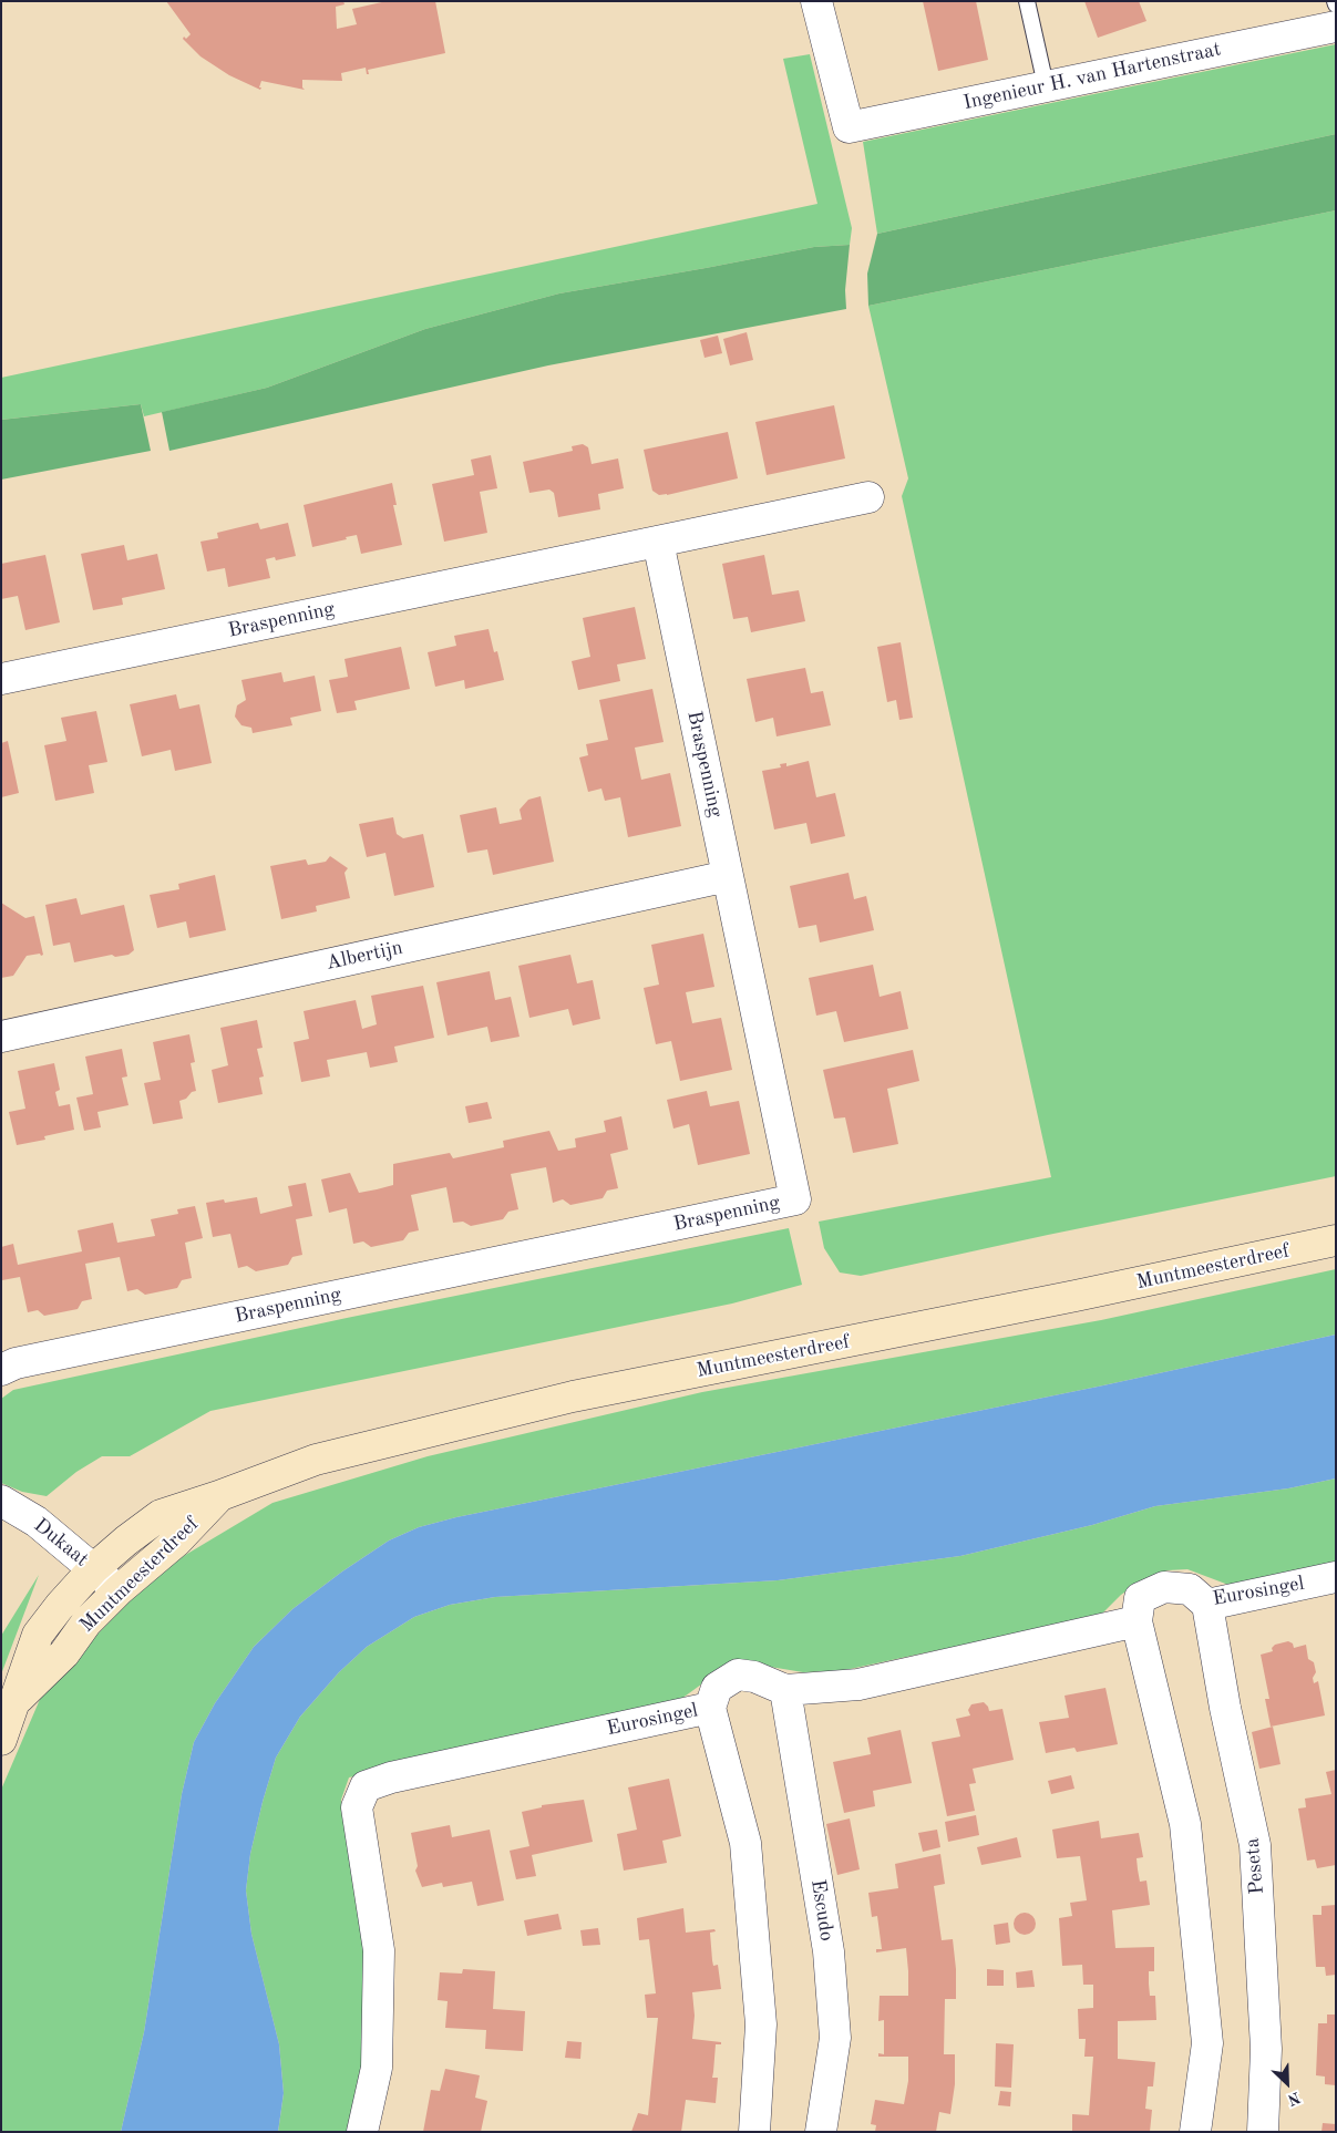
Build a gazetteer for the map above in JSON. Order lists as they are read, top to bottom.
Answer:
{
  "streets": {
    "main road": ["Muntmeesterdreef"],
    "street": [
      "Ingenieur H. van Hartenstraat",
      "Braspenning",
      "Albertijn",
      "Dukaat",
      "Eurosingel",
      "Peseta",
      "Escudo"
    ]
  },
  "crossings": [
    ["Braspenning", "Albertijn"],
    ["Muntmeesterdreef", "Dukaat"],
    ["Eurosingel", "Peseta"],
    ["Eurosingel", "Escudo"]
  ],
  "north": "bottom right"
}
